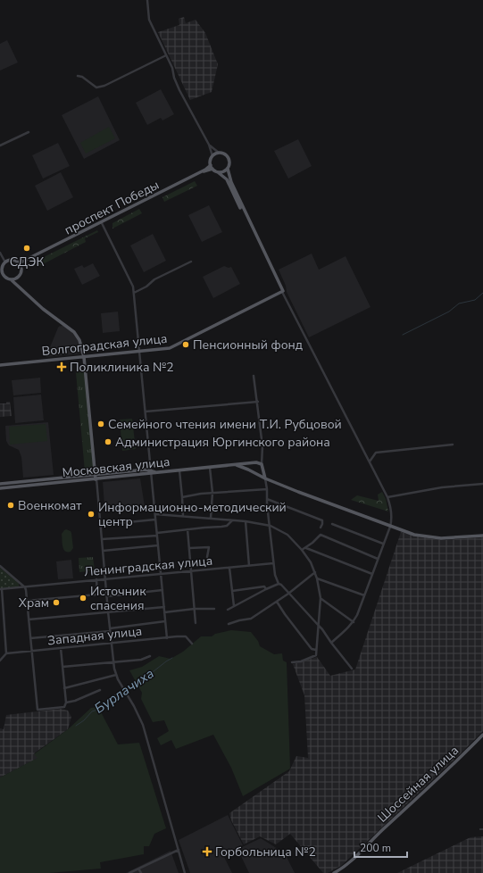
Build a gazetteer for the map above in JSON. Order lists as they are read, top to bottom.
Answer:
{
  "streets": {
    "main road": [
      "проспект Победы",
      "Волгоградская улица",
      "Московская улица",
      "Шоссейная улица"
    ],
    "street": ["Ленинградская улица", "Западная улица"]
  },
  "water": ["Бурлачиха"],
  "places": {
    "other": [
      "СДЭК",
      "Пенсионный фонд",
      "Семейного чтения имени Т.И. Рубцовой",
      "Администрация Юргинского района",
      "Военкомат",
      "Информационно-методический центр",
      "Источник спасения",
      "Храм"
    ],
    "health": ["Поликлиника №2", "Горбольница №2"]
  },
  "scale_bar": "200 m"
}
